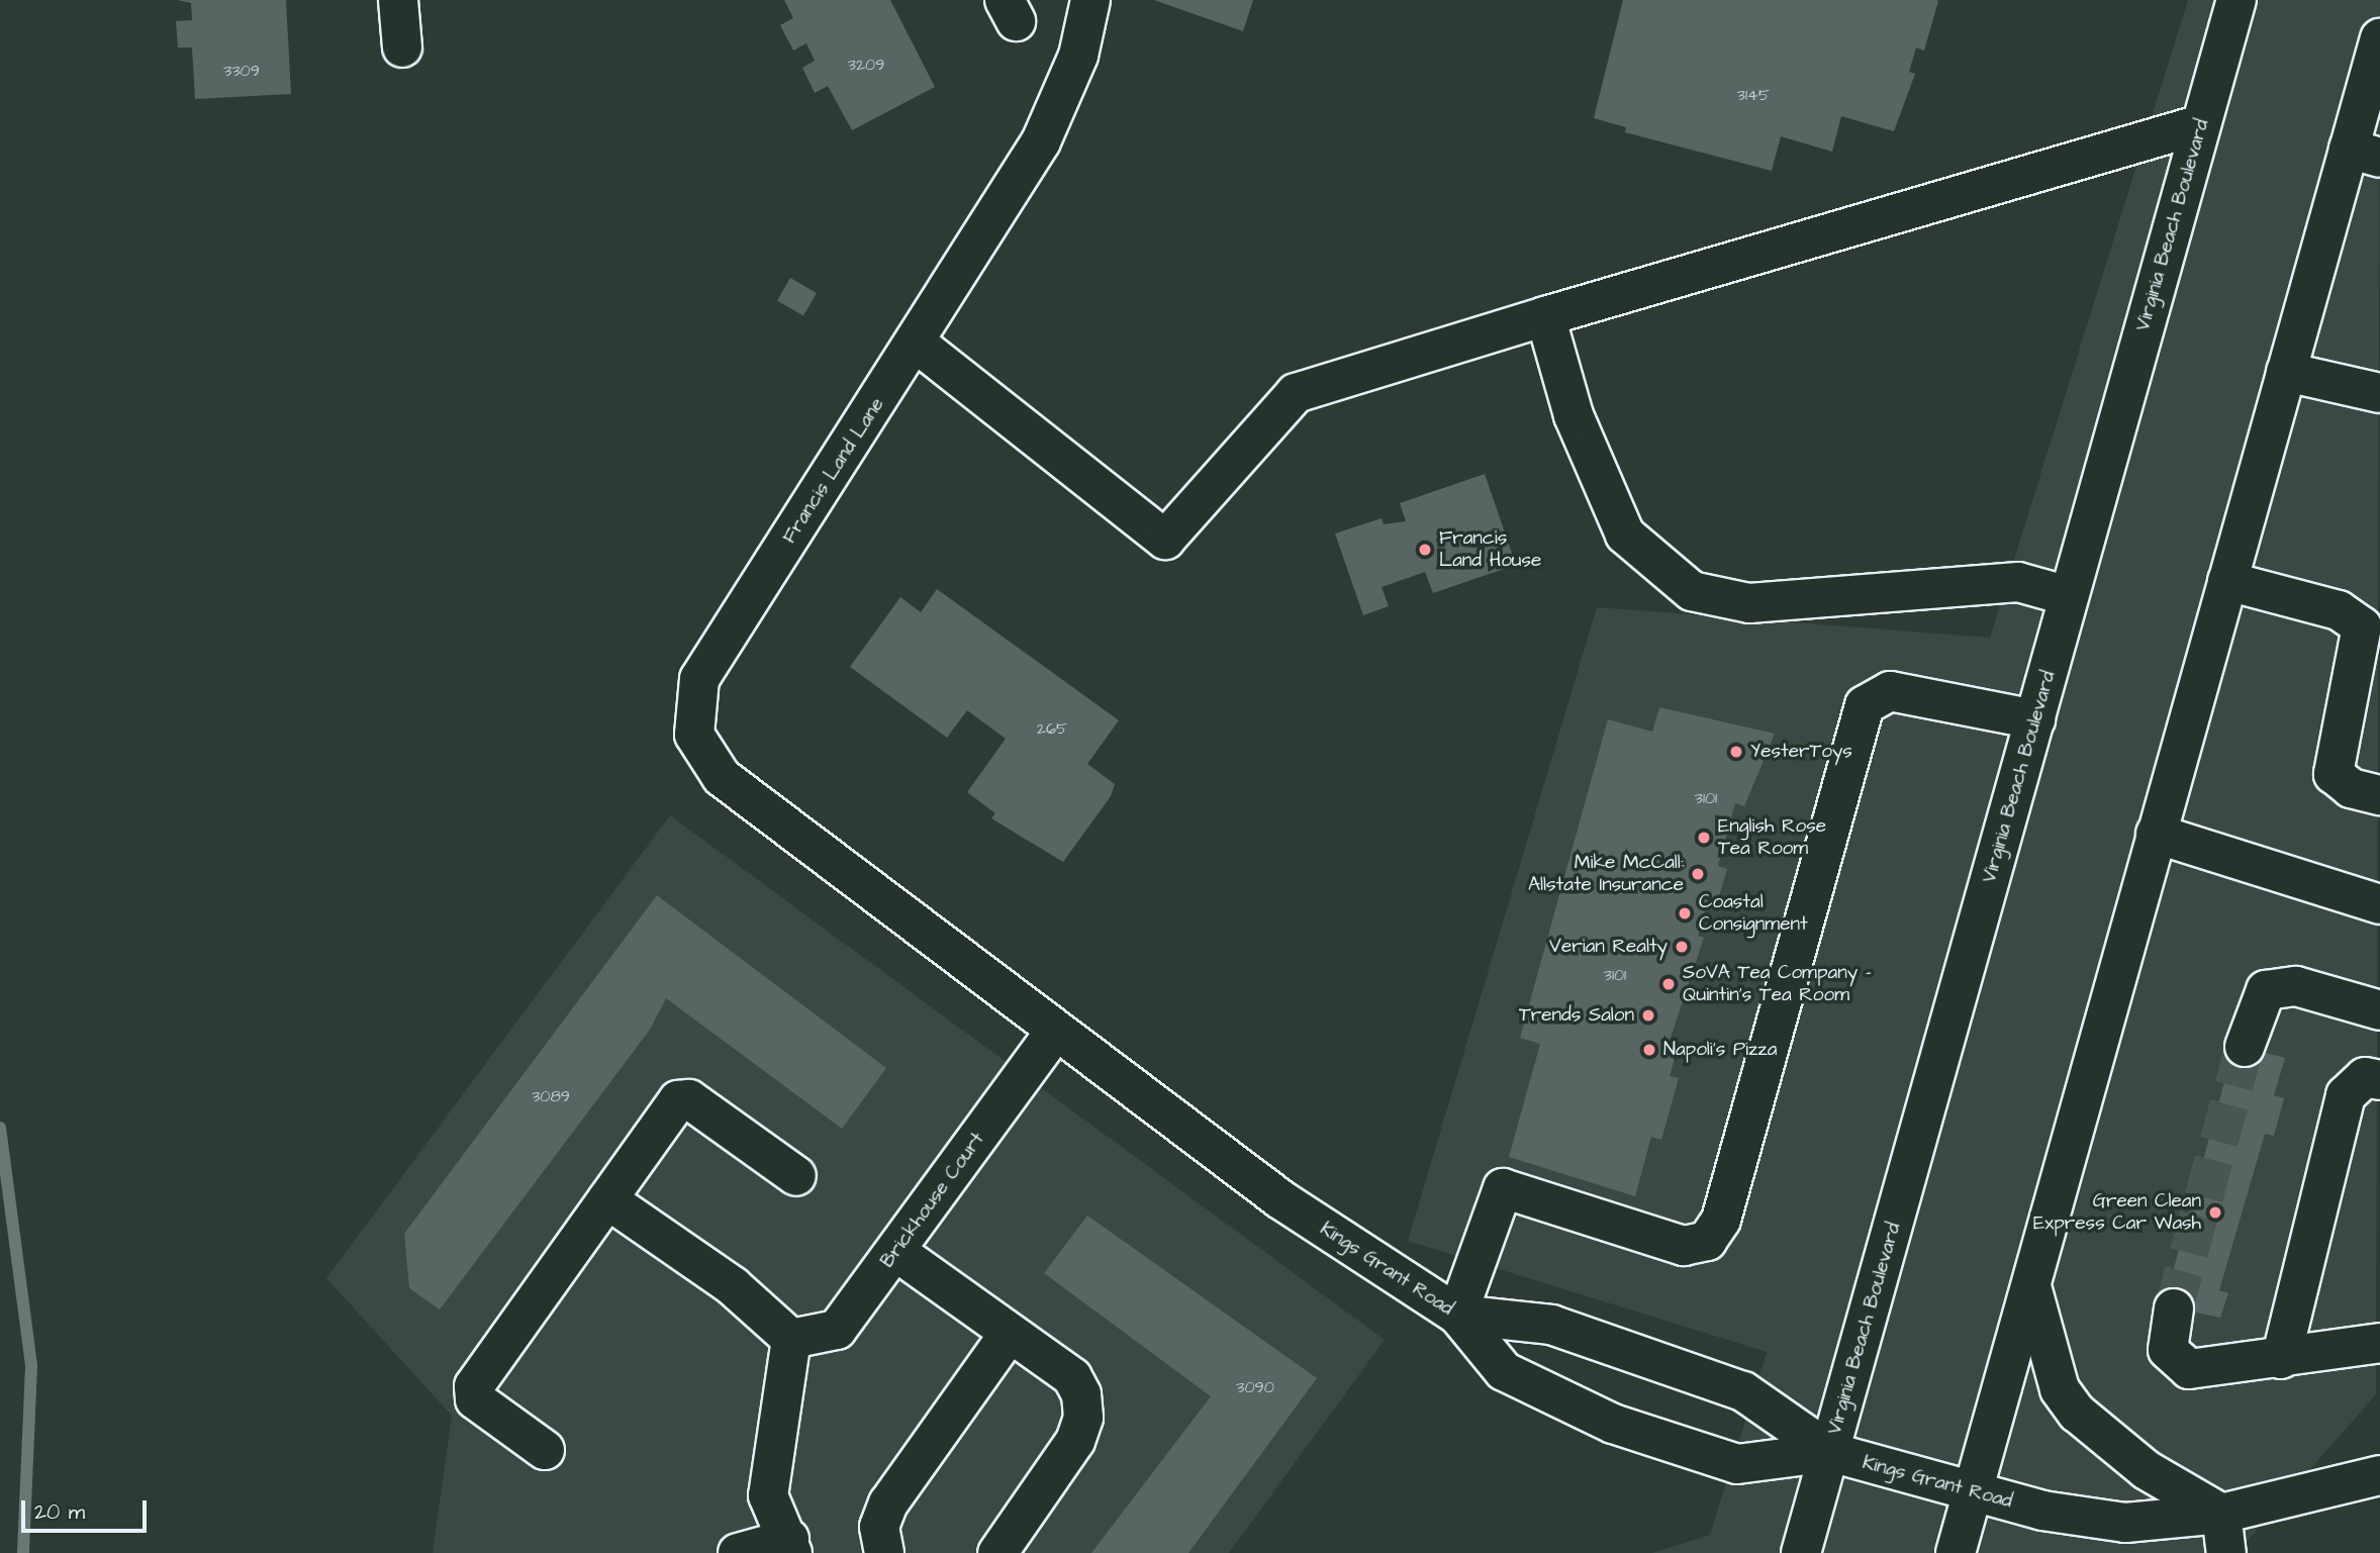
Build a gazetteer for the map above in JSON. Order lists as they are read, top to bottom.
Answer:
{
  "streets": {
    "street": [
      "Virginia Beach Boulevard",
      "Francis Land Lane",
      "Brickhouse Court",
      "Kings Grant Road"
    ]
  },
  "crossings": [
    ["Virginia Beach Boulevard", "Kings Grant Road"],
    ["Francis Land Lane", "Kings Grant Road"],
    ["Brickhouse Court", "Kings Grant Road"]
  ],
  "places": [
    "Francis Land House",
    "YesterToys",
    "English Rose Tea Room",
    "Mike McCall: Allstate Insurance",
    "Coastal Consignment",
    "Verian Realty",
    "SoVA Tea Company - Quintin's Tea Room",
    "Trends Salon",
    "Napoli's Pizza",
    "Green Clean Express Car Wash"
  ],
  "house_numbers": [
    "3209",
    "3309",
    "3145",
    "265",
    "3101",
    "3101",
    "3089",
    "3090"
  ],
  "scale_bar": "20 m"
}
